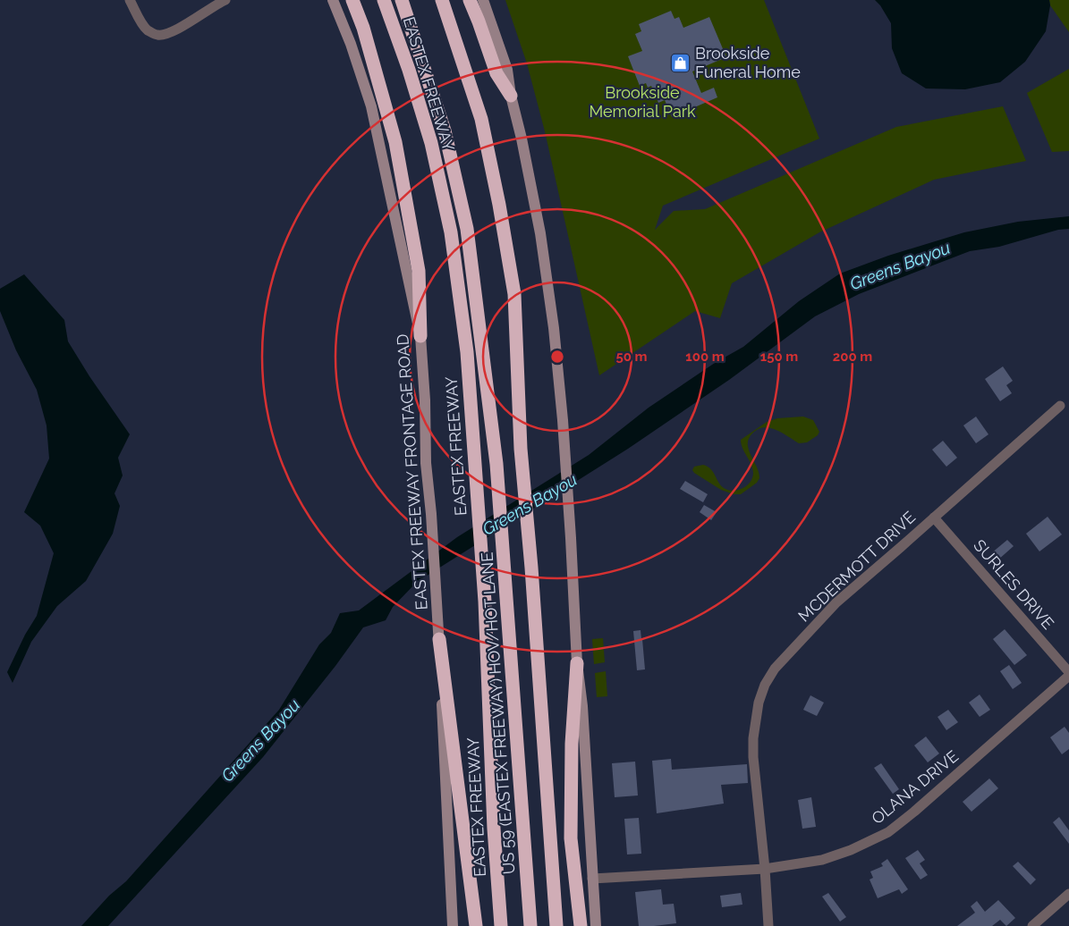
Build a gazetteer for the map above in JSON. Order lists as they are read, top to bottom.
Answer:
{
  "streets": {
    "highway": ["EASTEX FREEWAY", "US 59 (EASTEX FREEWAY) HOV/HOT LANE"],
    "main road": ["EASTEX FREEWAY FRONTAGE ROAD"],
    "street": ["MCDERMOTT DRIVE", "SURLES DRIVE", "OLANA DRIVE"]
  },
  "crossings": [
    ["MCDERMOTT DRIVE", "SURLES DRIVE"],
    ["MCDERMOTT DRIVE", "OLANA DRIVE"]
  ],
  "water": ["Greens Bayou"],
  "parks": ["Brookside Memorial Park"],
  "places": {
    "shop": ["Brookside Funeral Home"]
  },
  "rings": [
    "50 m",
    "100 m",
    "150 m",
    "200 m"
  ]
}
